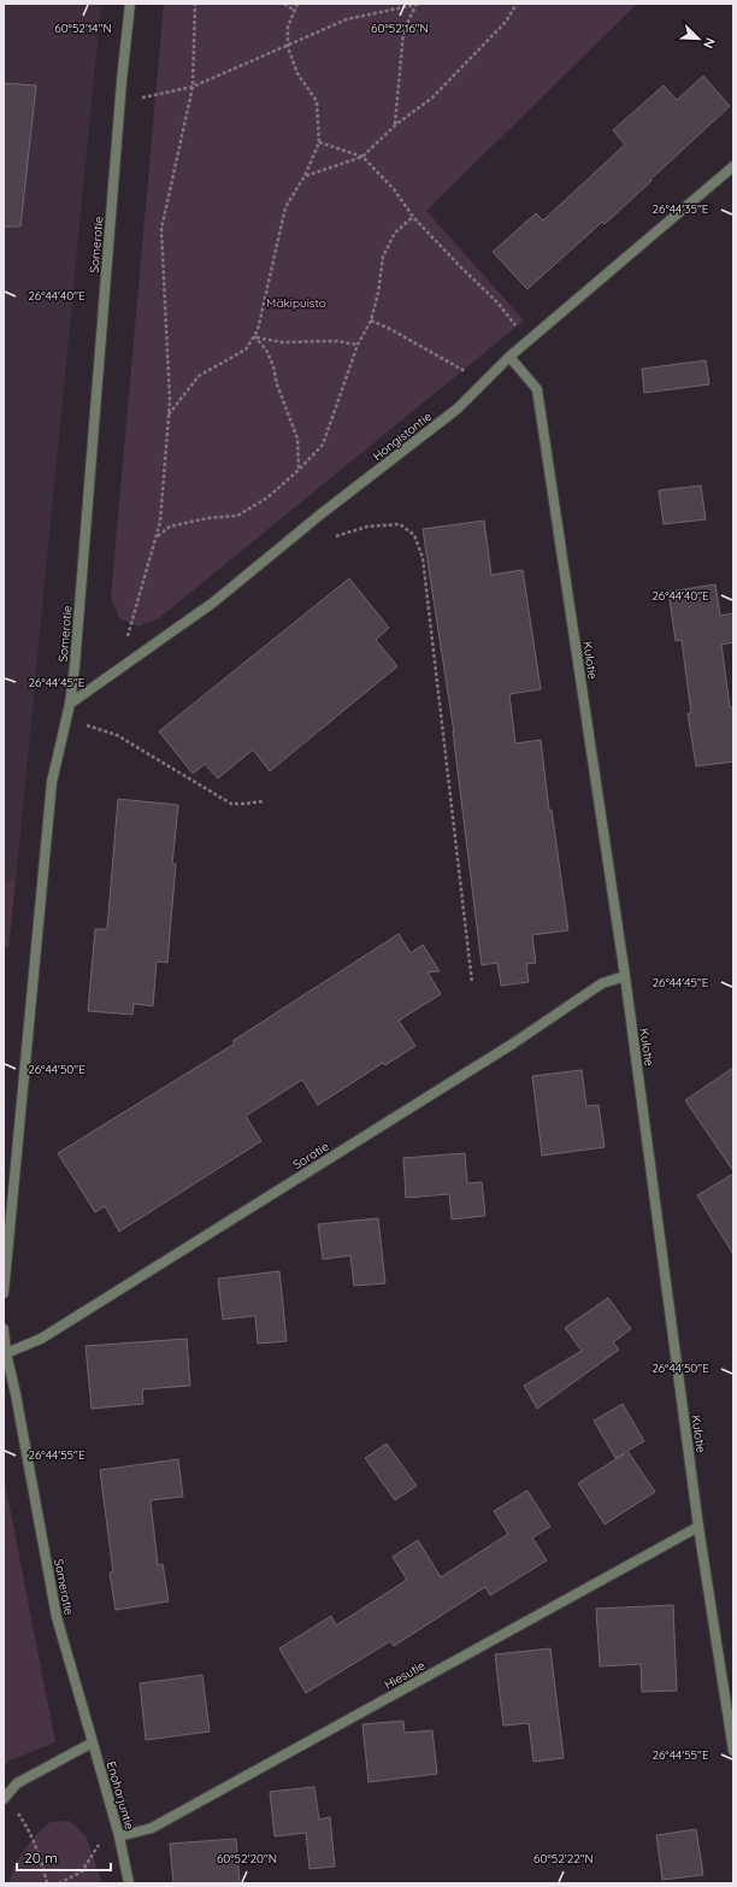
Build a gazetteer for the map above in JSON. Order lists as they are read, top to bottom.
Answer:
{
  "streets": {
    "street": [
      "Somerotie",
      "Hongistontie",
      "Kulotie",
      "Soratie",
      "Hiesutie",
      "Enoharjuntie"
    ]
  },
  "crossings": [
    ["Somerotie", "Hongistontie"],
    ["Somerotie", "Soratie"],
    ["Somerotie", "Enoharjuntie"],
    ["Hongistontie", "Kulotie"],
    ["Kulotie", "Soratie"],
    ["Kulotie", "Hiesutie"],
    ["Hiesutie", "Enoharjuntie"]
  ],
  "parks": ["Mäkipuisto"],
  "scale_bar": "20 m",
  "north": "bottom right",
  "coordinates": [
    "60°52'14\"N",
    "60°52'16\"N",
    "26°44'35\"E",
    "26°44'40\"E",
    "26°44'45\"E",
    "26°44'50\"E",
    "26°44'55\"E",
    "60°52'20\"N",
    "60°52'22\"N"
  ]
}
